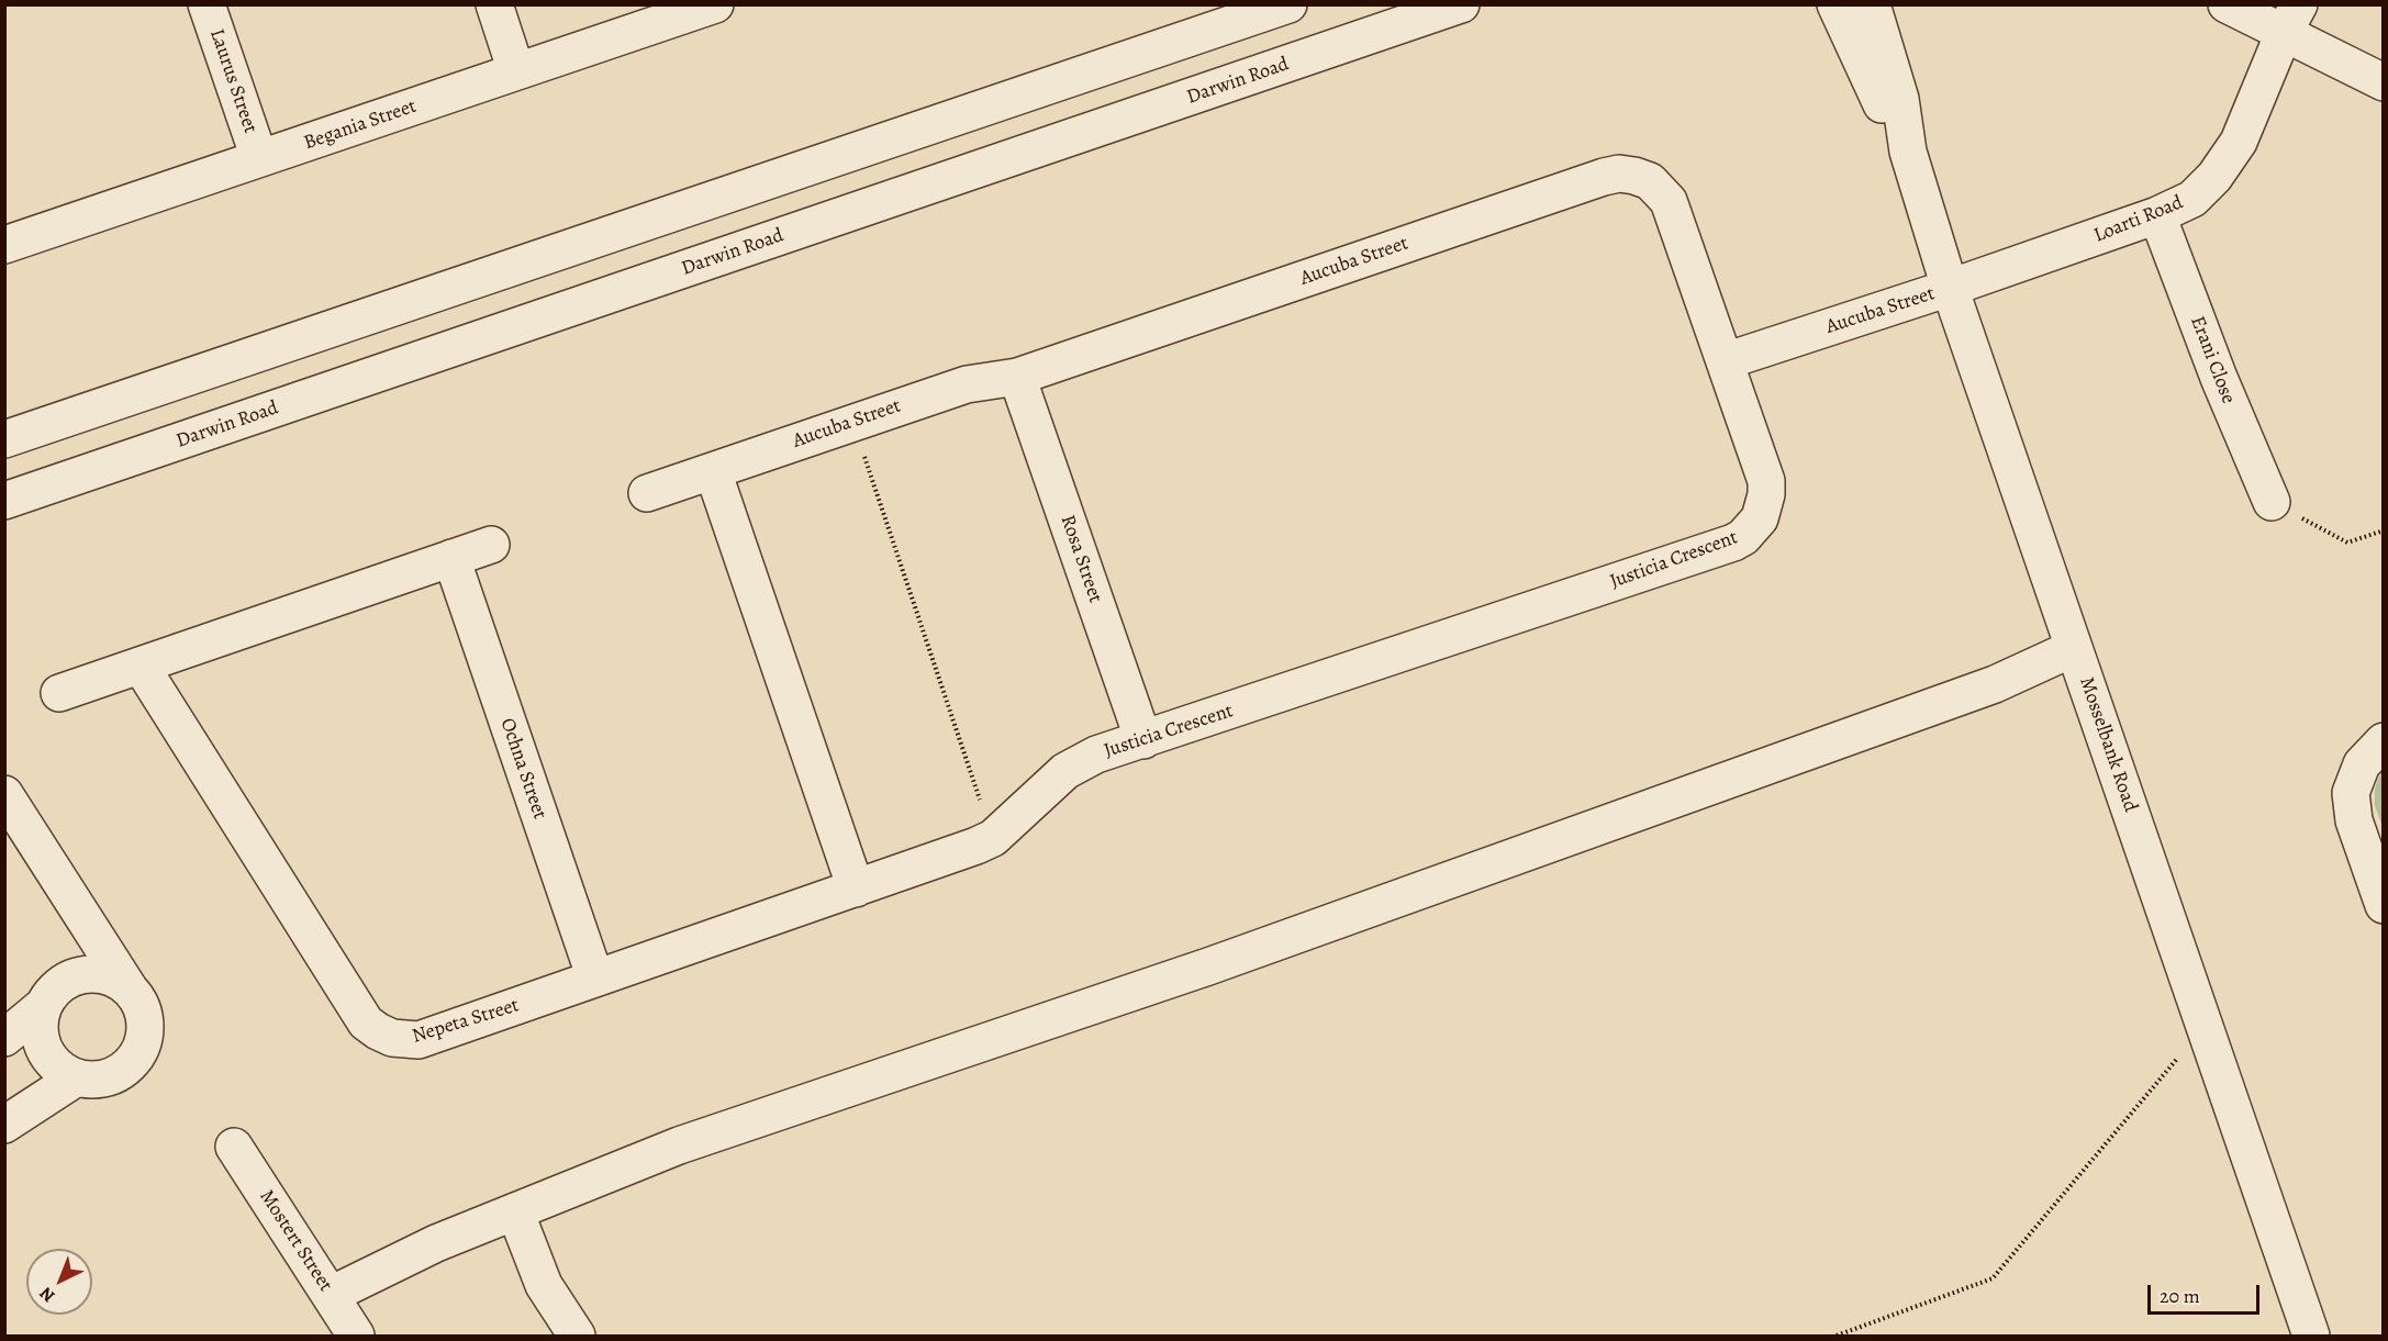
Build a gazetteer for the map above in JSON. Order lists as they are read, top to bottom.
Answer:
{
  "streets": {
    "street": [
      "Laurus Street",
      "Darwin Road",
      "Begania Street",
      "Loarti Road",
      "Aucuba Street",
      "Erani Close",
      "Rosa Street",
      "Justicia Crescent",
      "Mosselbank Road",
      "Ochna Street",
      "Nepeta Street",
      "Mostert Street"
    ]
  },
  "crossings": [
    ["Laurus Street", "Begania Street"],
    ["Loarti Road", "Aucuba Street"],
    ["Loarti Road", "Erani Close"],
    ["Loarti Road", "Mosselbank Road"],
    ["Aucuba Street", "Rosa Street"],
    ["Aucuba Street", "Justicia Crescent"],
    ["Aucuba Street", "Mosselbank Road"],
    ["Rosa Street", "Justicia Crescent"],
    ["Justicia Crescent", "Nepeta Street"],
    ["Ochna Street", "Nepeta Street"]
  ],
  "scale_bar": "20 m",
  "north": "bottom left"
}
